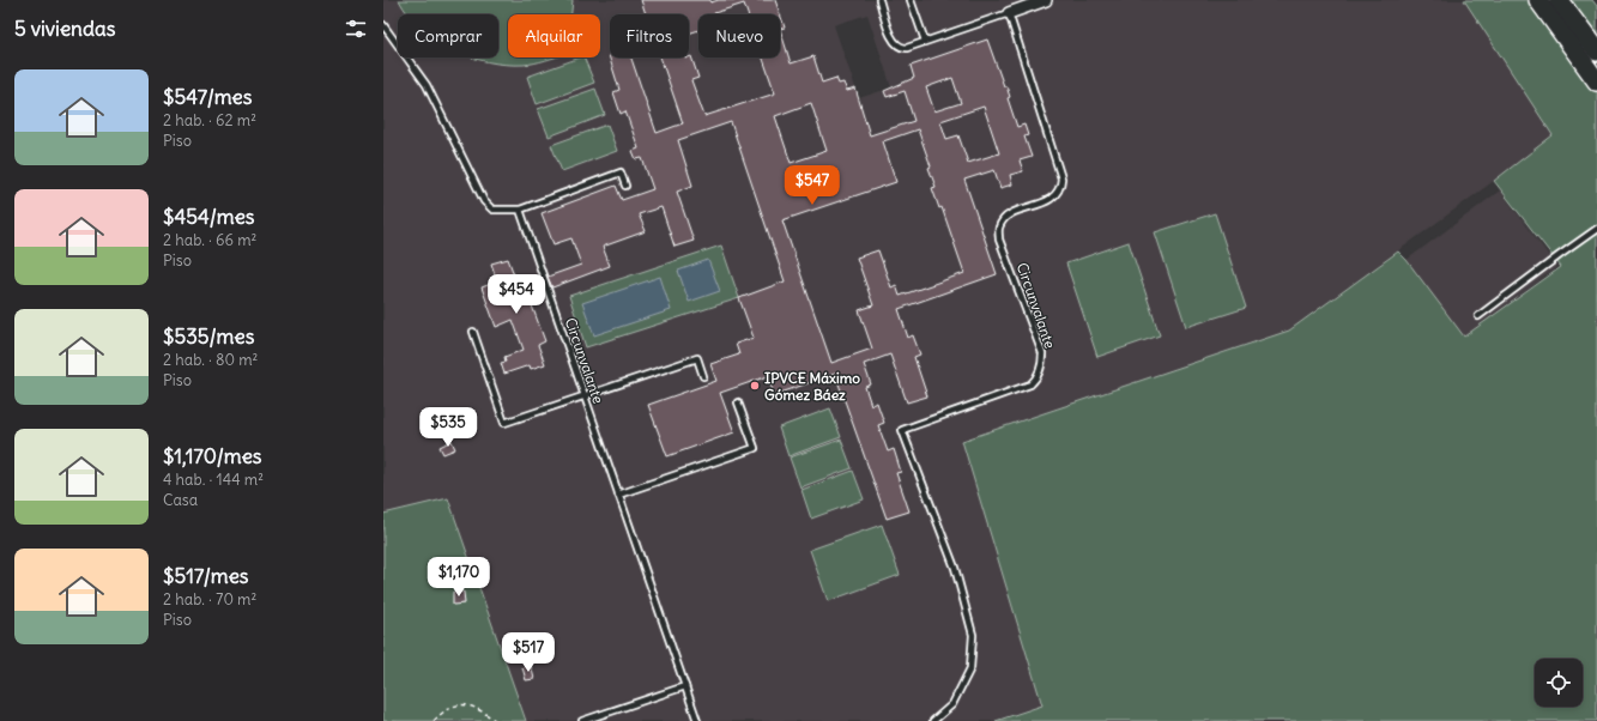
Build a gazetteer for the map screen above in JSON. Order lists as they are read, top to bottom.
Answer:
{
  "streets": {
    "lane": ["Circunvalante"]
  },
  "places": ["IPVCE Máximo Gómez Báez"],
  "page": {
    "heading": "5 viviendas",
    "chip": [
      "Comprar",
      "Alquilar",
      "Filtros",
      "Nuevo"
    ],
    "list": [
      {
        "name": "$547/mes",
        "note": "2 hab. · 62 m² · Piso"
      },
      {
        "name": "$454/mes",
        "note": "2 hab. · 66 m² · Piso"
      },
      {
        "name": "$535/mes",
        "note": "2 hab. · 80 m² · Piso"
      },
      {
        "name": "$1,170/mes",
        "note": "4 hab. · 144 m² · Casa"
      },
      {
        "name": "$517/mes",
        "note": "2 hab. · 70 m² · Piso"
      }
    ],
    "price": [
      "$547",
      "$454",
      "$535",
      "$1,170",
      "$517"
    ]
  }
}
